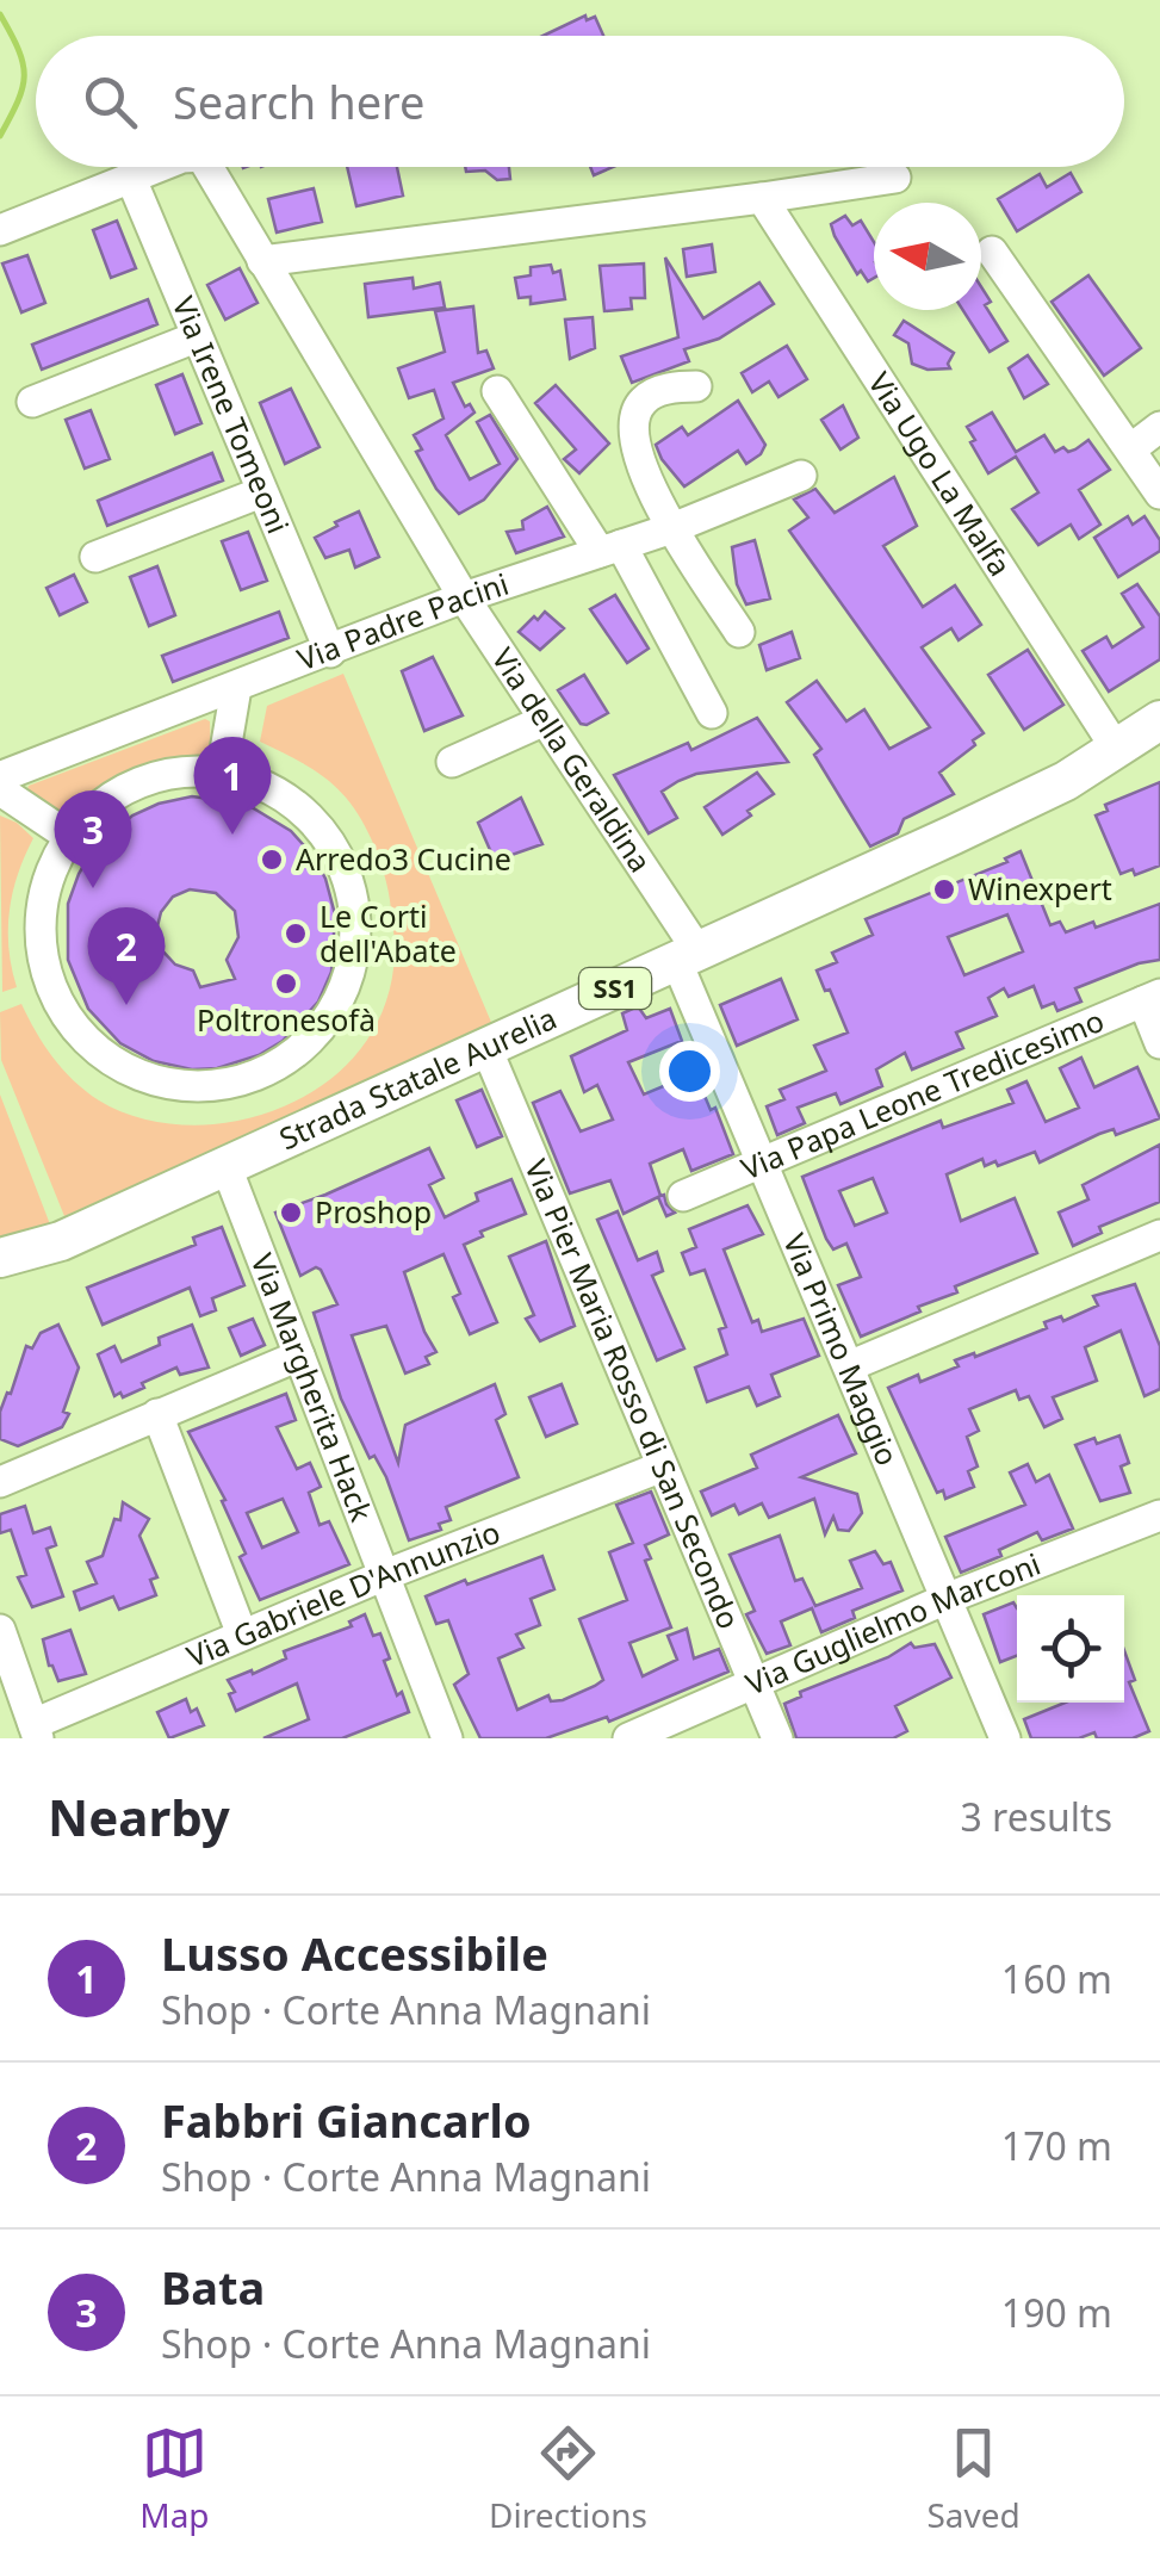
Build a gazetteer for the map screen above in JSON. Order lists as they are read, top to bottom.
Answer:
{
  "streets": {
    "main road": ["SS1", "Strada Statale Aurelia"],
    "street": [
      "Via Irene Tomeoni",
      "Via Ugo La Malfa",
      "Via Padre Pacini",
      "Via della Geraldina",
      "Via Papa Leone Tredicesimo",
      "Via Primo Maggio",
      "Via Margherita Hack",
      "Via Pier Maria Rosso di San Secondo",
      "Via Gabriele D'Annunzio",
      "Via Guglielmo Marconi"
    ]
  },
  "crossings": [
    ["Via Irene Tomeoni", "Via Padre Pacini"],
    ["Via Irene Tomeoni", "Via della Geraldina"],
    ["Via Ugo La Malfa", "Strada Statale Aurelia"],
    ["Via Padre Pacini", "Via della Geraldina"],
    ["Via della Geraldina", "Strada Statale Aurelia"],
    ["Via della Geraldina", "Via Primo Maggio"],
    ["Strada Statale Aurelia", "Via Primo Maggio"],
    ["Strada Statale Aurelia", "Via Margherita Hack"],
    ["Strada Statale Aurelia", "Via Pier Maria Rosso di San Secondo"],
    ["Via Papa Leone Tredicesimo", "Via Primo Maggio"],
    ["Via Primo Maggio", "Via Guglielmo Marconi"],
    ["Via Margherita Hack", "Via Gabriele D'Annunzio"],
    ["Via Pier Maria Rosso di San Secondo", "Via Gabriele D'Annunzio"],
    ["Via Pier Maria Rosso di San Secondo", "Via Guglielmo Marconi"]
  ],
  "places": [
    "Arredo3 Cucine",
    "Winexpert",
    "Le Corti dell'Abate",
    "Poltronesofà",
    "Proshop"
  ],
  "north": "left",
  "page": {
    "search": "Search here",
    "pins": ["1", "3", "2"],
    "heading": ["Nearby", "3 results"],
    "list": [
      {
        "mark": "1",
        "name": "Lusso Accessibile",
        "note": "Shop · Corte Anna Magnani",
        "value": "160 m"
      },
      {
        "mark": "2",
        "name": "Fabbri Giancarlo",
        "note": "Shop · Corte Anna Magnani",
        "value": "170 m"
      },
      {
        "mark": "3",
        "name": "Bata",
        "note": "Shop · Corte Anna Magnani",
        "value": "190 m"
      }
    ],
    "nav": ["Map", "Directions", "Saved"]
  }
}
